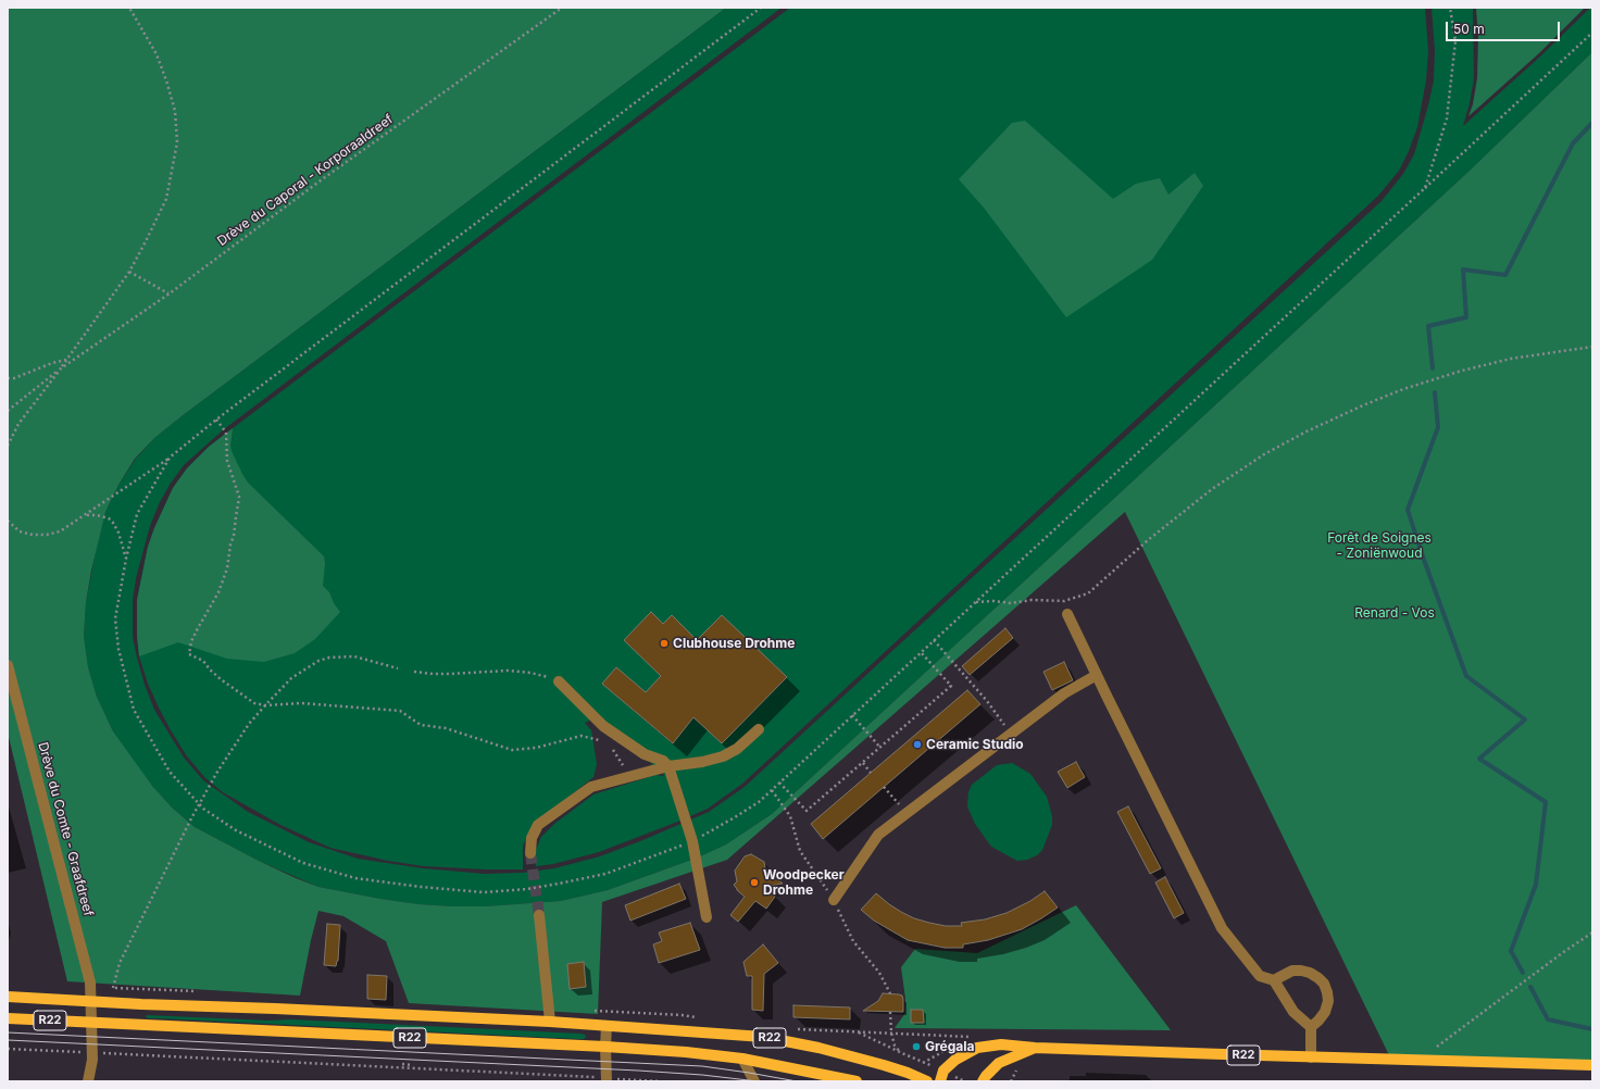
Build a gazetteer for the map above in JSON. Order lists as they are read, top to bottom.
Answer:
{
  "streets": {
    "main road": ["R22"],
    "street": ["Drève du Comte - Graafdreef"],
    "path": ["Drève du Caporal - Korporaaldreef"]
  },
  "crossings": [
    ["Drève du Comte - Graafdreef", "R22"]
  ],
  "parks": ["Forêt de Soignes - Zoniënwoud", "Renard - Vos"],
  "places": [
    "Clubhouse Drohme",
    "Ceramic Studio",
    "Woodpecker Drohme",
    "Grégala"
  ],
  "scale_bar": "50 m"
}
